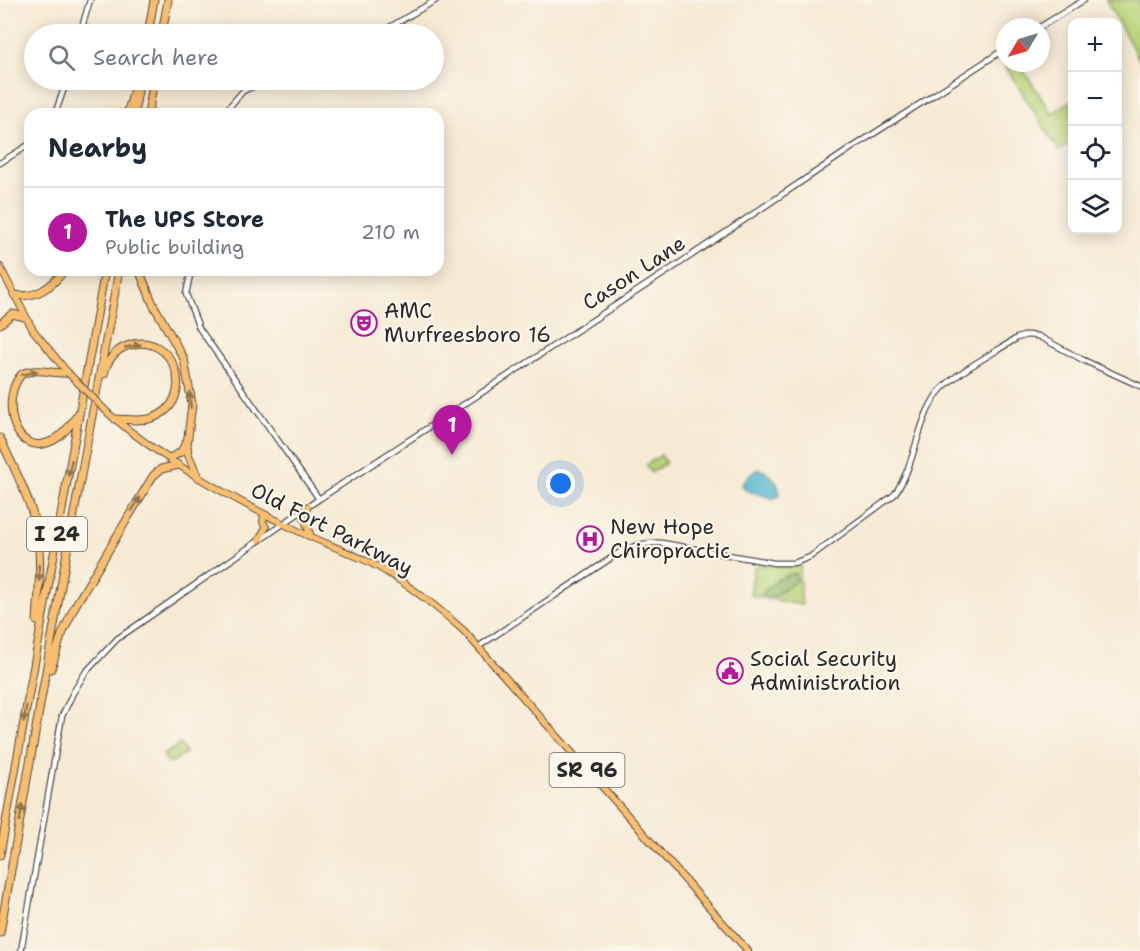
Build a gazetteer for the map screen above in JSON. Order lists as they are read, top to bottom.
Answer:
{
  "streets": {
    "highway": ["I 24"],
    "main road": ["Old Fort Parkway", "SR 96"],
    "street": ["Cason Lane"]
  },
  "crossings": [
    ["Cason Lane", "Old Fort Parkway"]
  ],
  "places": {
    "theatre": ["AMC Murfreesboro 16"],
    "hospital": ["New Hope Chiropractic"],
    "public building": ["Social Security Administration"]
  },
  "north": "bottom left",
  "page": {
    "map_buttons": ["+", "−"],
    "search": "Search here",
    "heading": "Nearby",
    "list": [
      {
        "mark": "1",
        "name": "The UPS Store",
        "note": "Public building",
        "value": "210 m"
      }
    ],
    "pins": "1"
  }
}
